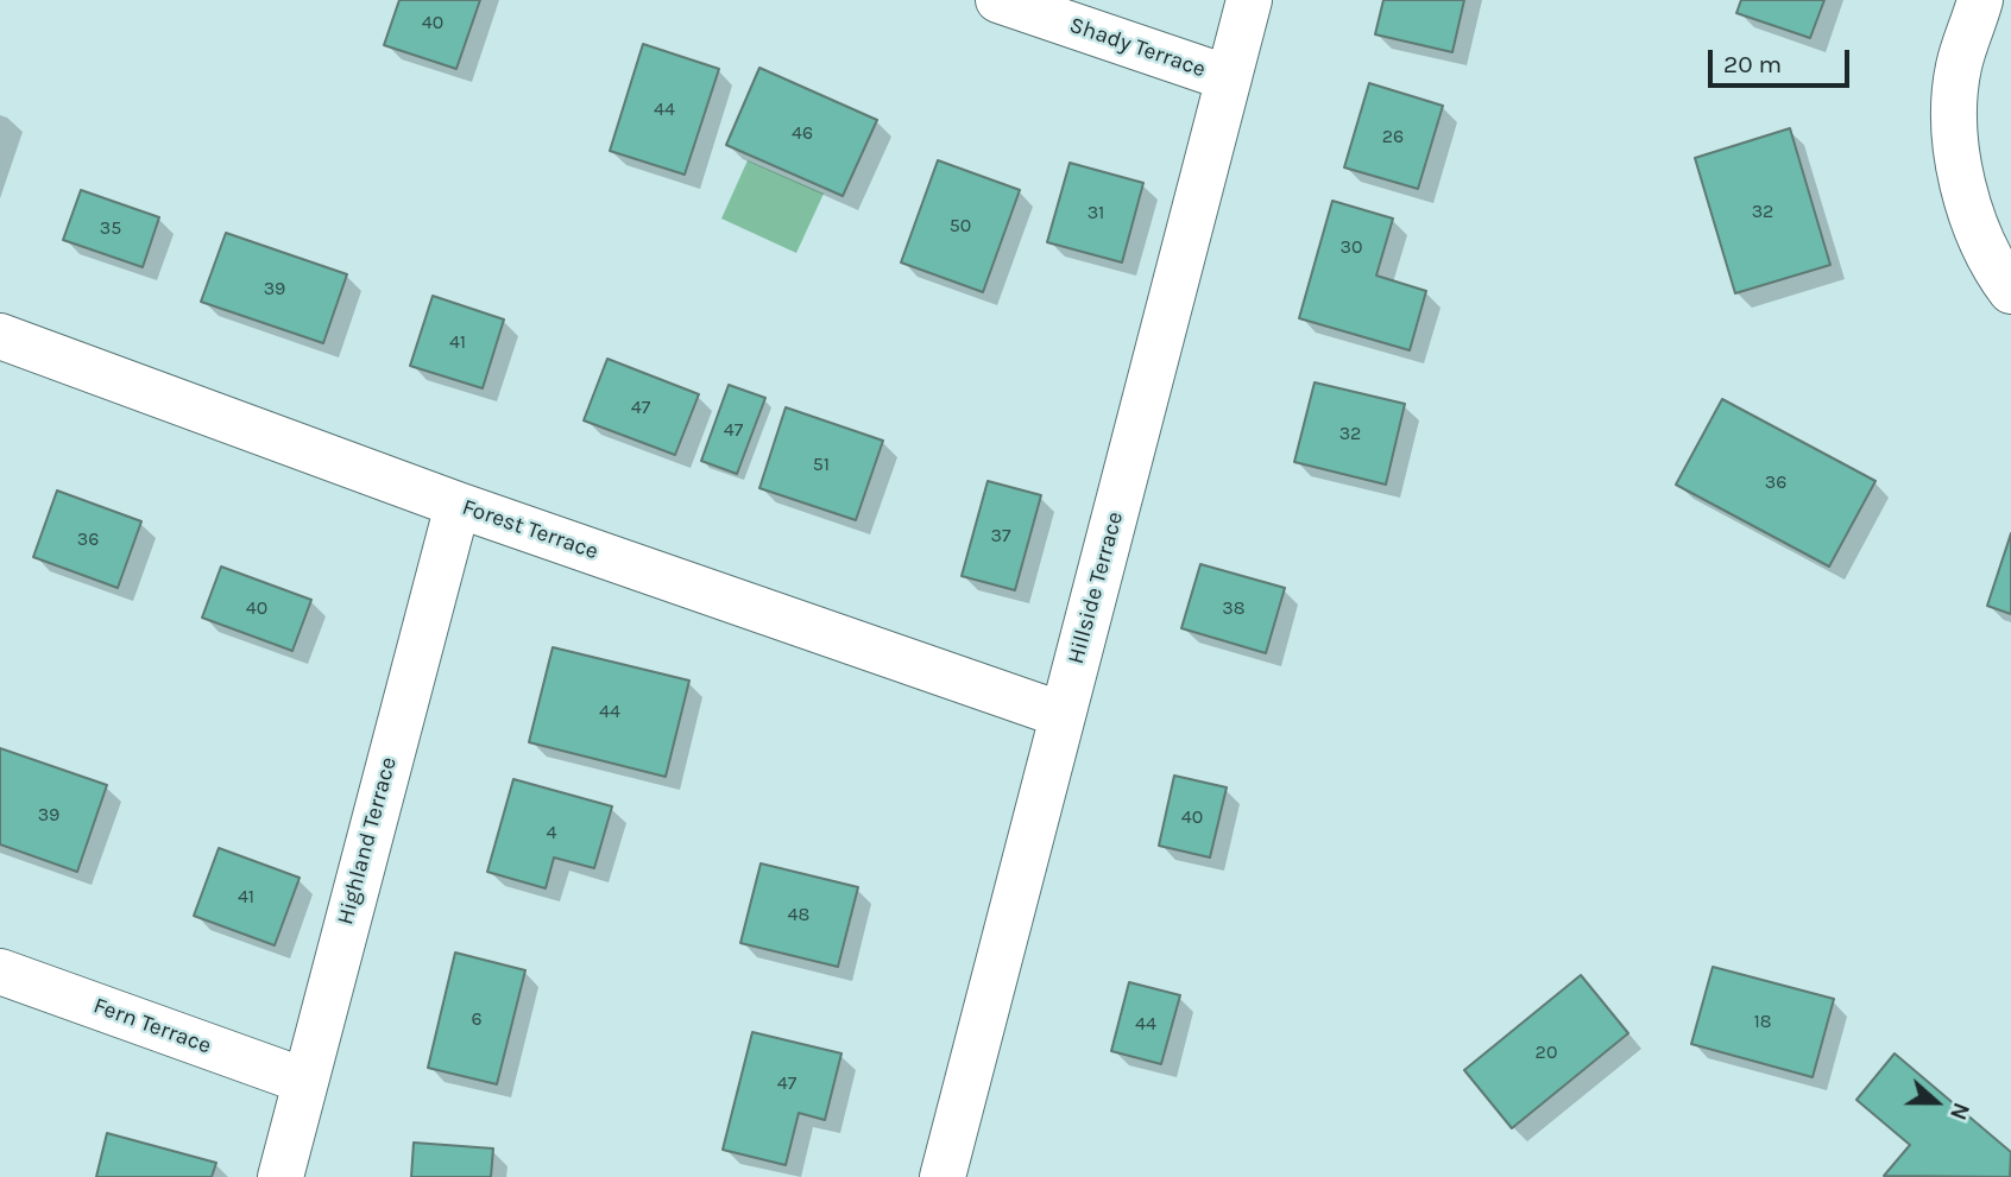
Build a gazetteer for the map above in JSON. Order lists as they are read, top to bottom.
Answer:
{
  "streets": {
    "street": [
      "Shady Terrace",
      "Forest Terrace",
      "Hillside Terrace",
      "Highland Terrace",
      "Fern Terrace"
    ]
  },
  "crossings": [
    ["Shady Terrace", "Hillside Terrace"],
    ["Forest Terrace", "Hillside Terrace"],
    ["Forest Terrace", "Highland Terrace"],
    ["Highland Terrace", "Fern Terrace"]
  ],
  "house_numbers": [
    "40",
    "44",
    "46",
    "26",
    "32",
    "31",
    "50",
    "35",
    "30",
    "39",
    "41",
    "47",
    "47",
    "32",
    "51",
    "36",
    "37",
    "36",
    "40",
    "38",
    "44",
    "39",
    "40",
    "4",
    "41",
    "48",
    "6",
    "18",
    "44",
    "20",
    "47"
  ],
  "scale_bar": "20 m",
  "north": "right"
}
